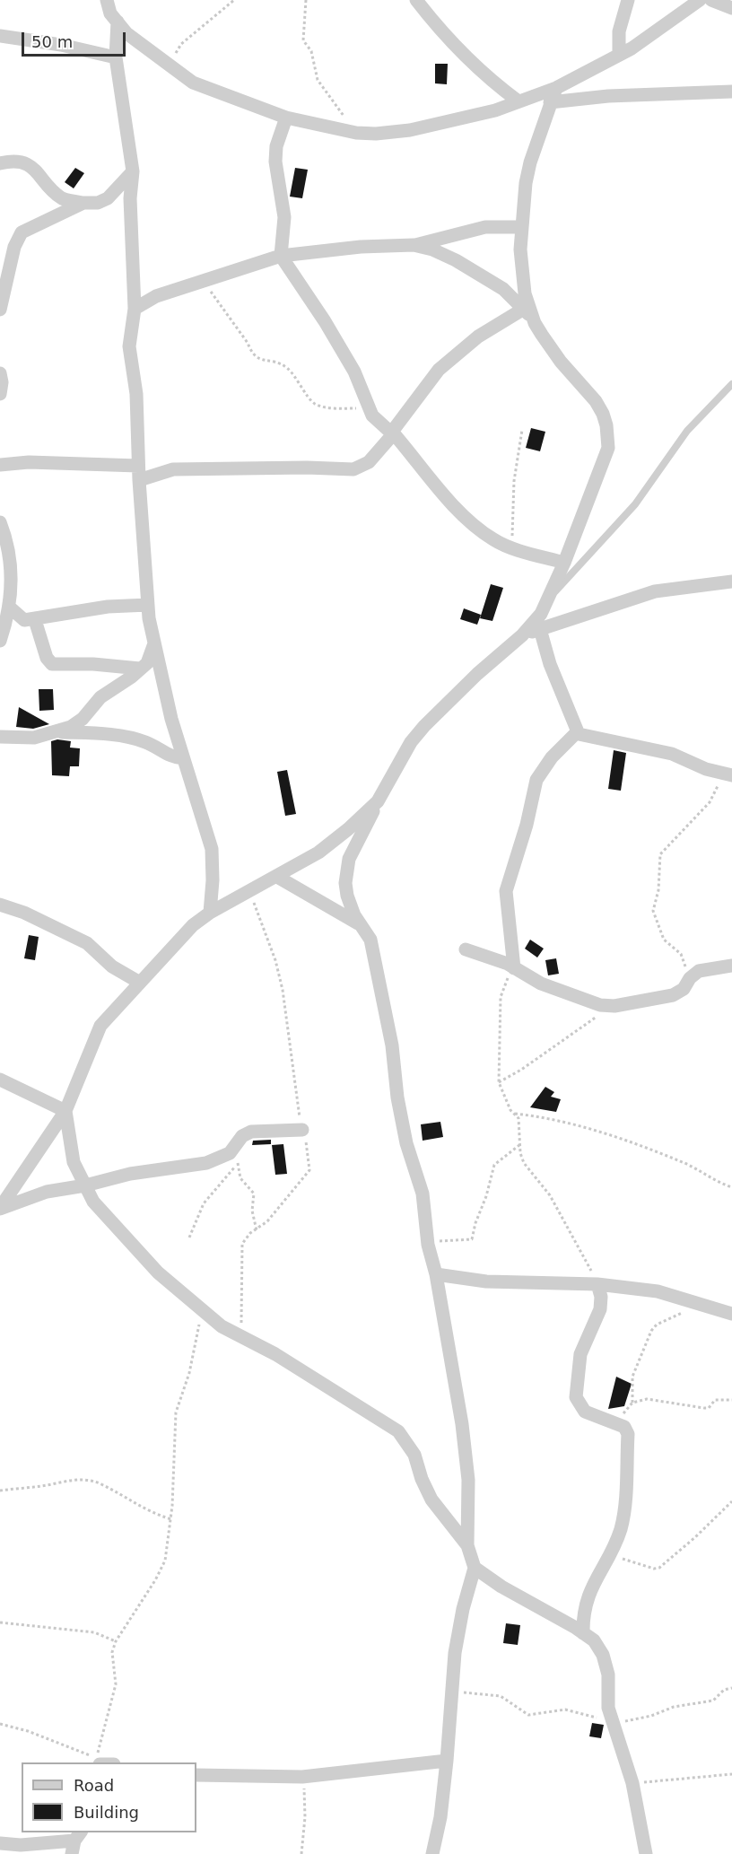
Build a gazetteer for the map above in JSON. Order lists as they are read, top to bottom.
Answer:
{
  "legend": ["Road", "Building"],
  "scale_bar": "50 m"
}
